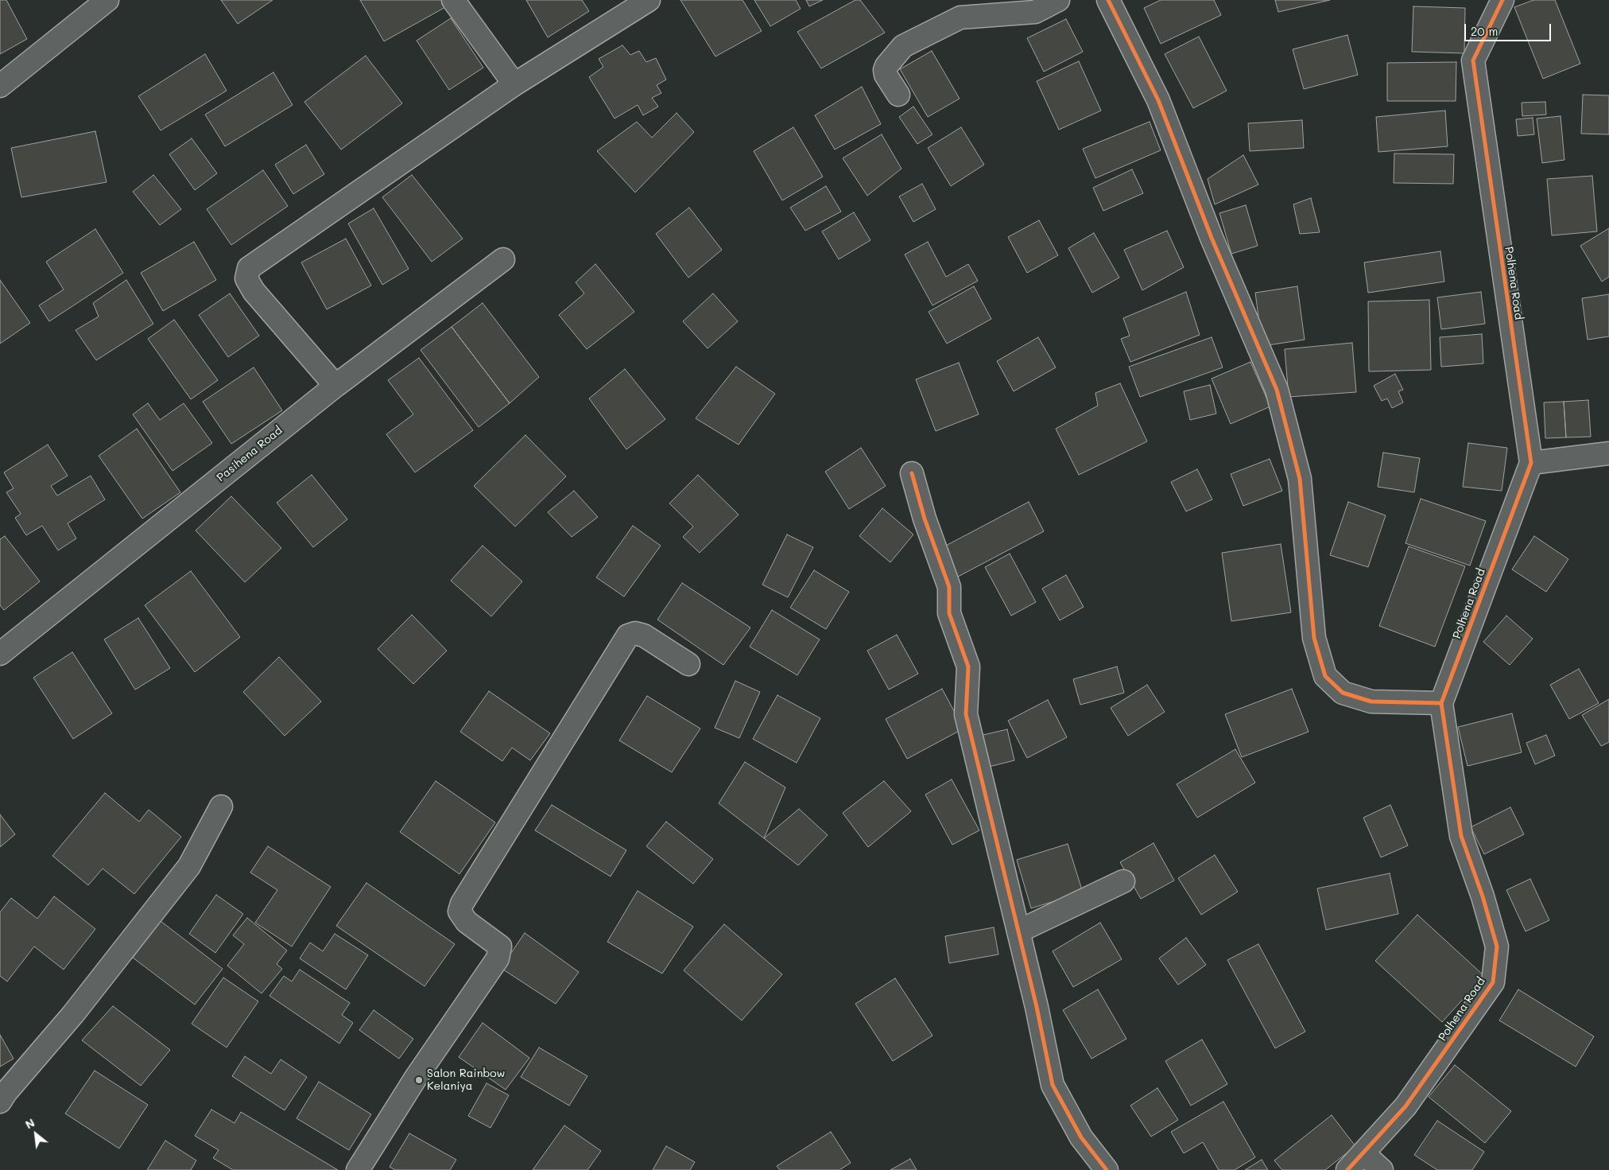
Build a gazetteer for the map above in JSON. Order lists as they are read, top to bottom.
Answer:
{
  "streets": {
    "street": ["Polhena Road", "Pasihena Road"]
  },
  "places": ["Salon Rainbow Kelaniya"],
  "scale_bar": "20 m",
  "north": "top left"
}
